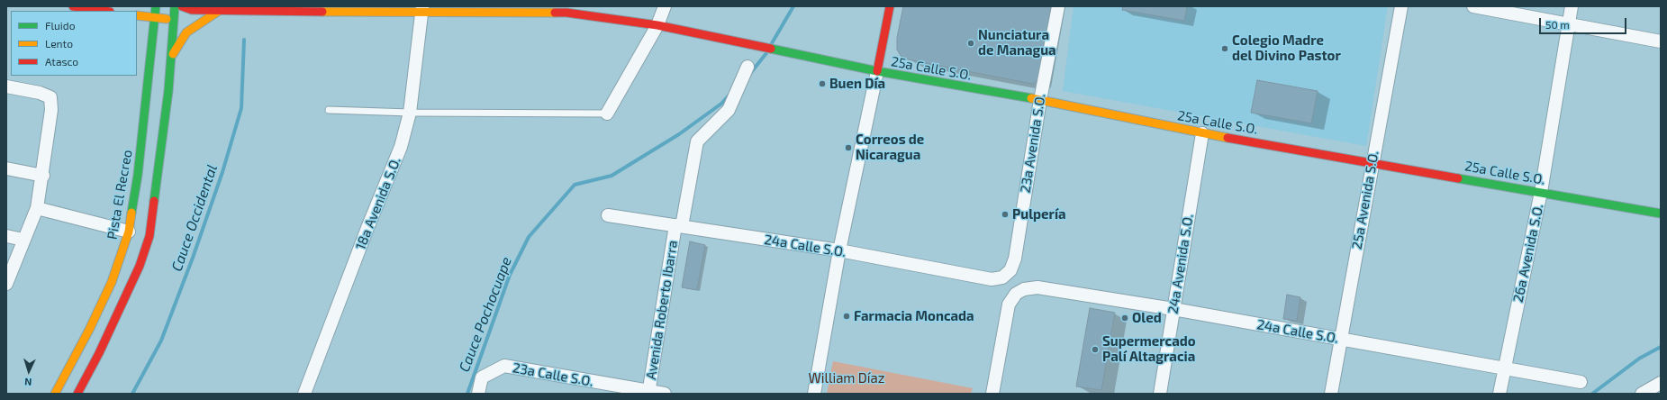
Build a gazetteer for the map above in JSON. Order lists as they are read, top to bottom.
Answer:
{
  "streets": {
    "street": [
      "25a Calle S.O.",
      "23a Avenida S.O.",
      "Pista El Recreo",
      "25a Avenida S.O.",
      "18a Avenida S.O.",
      "24a Calle S.O.",
      "26a Avenida S.O.",
      "24a Avenida S.O.",
      "Avenida Roberto Ibarra",
      "23a Calle S.O."
    ]
  },
  "crossings": [
    ["25a Calle S.O.", "23a Avenida S.O."],
    ["25a Calle S.O.", "25a Avenida S.O."],
    ["25a Calle S.O.", "18a Avenida S.O."],
    ["25a Calle S.O.", "26a Avenida S.O."],
    ["25a Calle S.O.", "24a Avenida S.O."],
    ["23a Avenida S.O.", "24a Calle S.O."],
    ["25a Avenida S.O.", "24a Calle S.O."],
    ["24a Calle S.O.", "26a Avenida S.O."],
    ["24a Calle S.O.", "24a Avenida S.O."],
    ["24a Calle S.O.", "Avenida Roberto Ibarra"],
    ["Avenida Roberto Ibarra", "23a Calle S.O."]
  ],
  "water": ["Cauce Occidental", "Cauce Pochocuape"],
  "parks": ["William Díaz"],
  "places": [
    "Nunciatura de Managua",
    "Colegio Madre del Divino Pastor",
    "Buen Día",
    "Correos de Nicaragua",
    "Pulpería",
    "Farmacia Moncada",
    "Oled",
    "Supermercado Palí Altagracia"
  ],
  "legend": ["Fluido", "Lento", "Atasco"],
  "scale_bar": "50 m",
  "north": "bottom"
}
